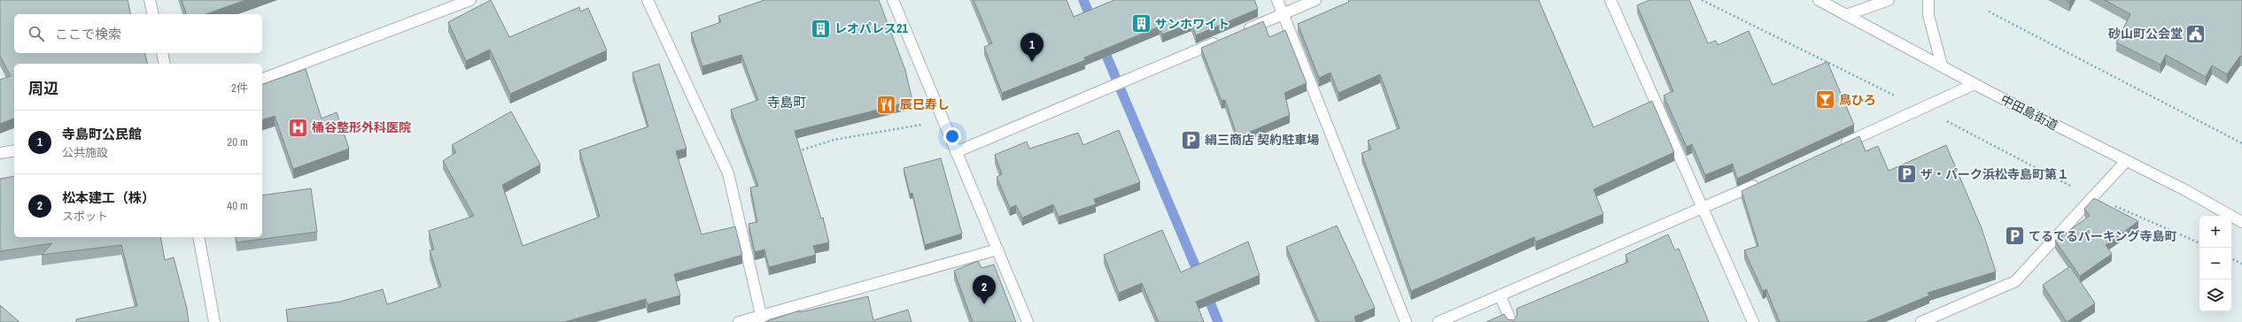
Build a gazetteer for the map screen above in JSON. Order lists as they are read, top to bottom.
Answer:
{
  "streets": {
    "street": ["中田島街道"]
  },
  "districts": ["寺島町"],
  "places": {
    "building": ["サンホワイト", "レオパレス21"],
    "public building": ["砂山町公会堂"],
    "bar": ["鳥ひろ"],
    "restaurant": ["辰巳寿し"],
    "hospital": ["桶谷整形外科医院"],
    "parking": ["絹三商店 契約駐車場", "ザ・パーク浜松寺島町第１", "てるてるパーキング寺島町"]
  },
  "page": {
    "search": "ここで検索",
    "pins": ["1", "2"],
    "heading": ["周辺", "2件"],
    "list": [
      {
        "mark": "1",
        "name": "寺島町公民館",
        "note": "公共施設",
        "value": "20 m"
      },
      {
        "mark": "2",
        "name": "松本建工（株）",
        "note": "スポット",
        "value": "40 m"
      }
    ],
    "map_buttons": ["+", "−"]
  }
}
